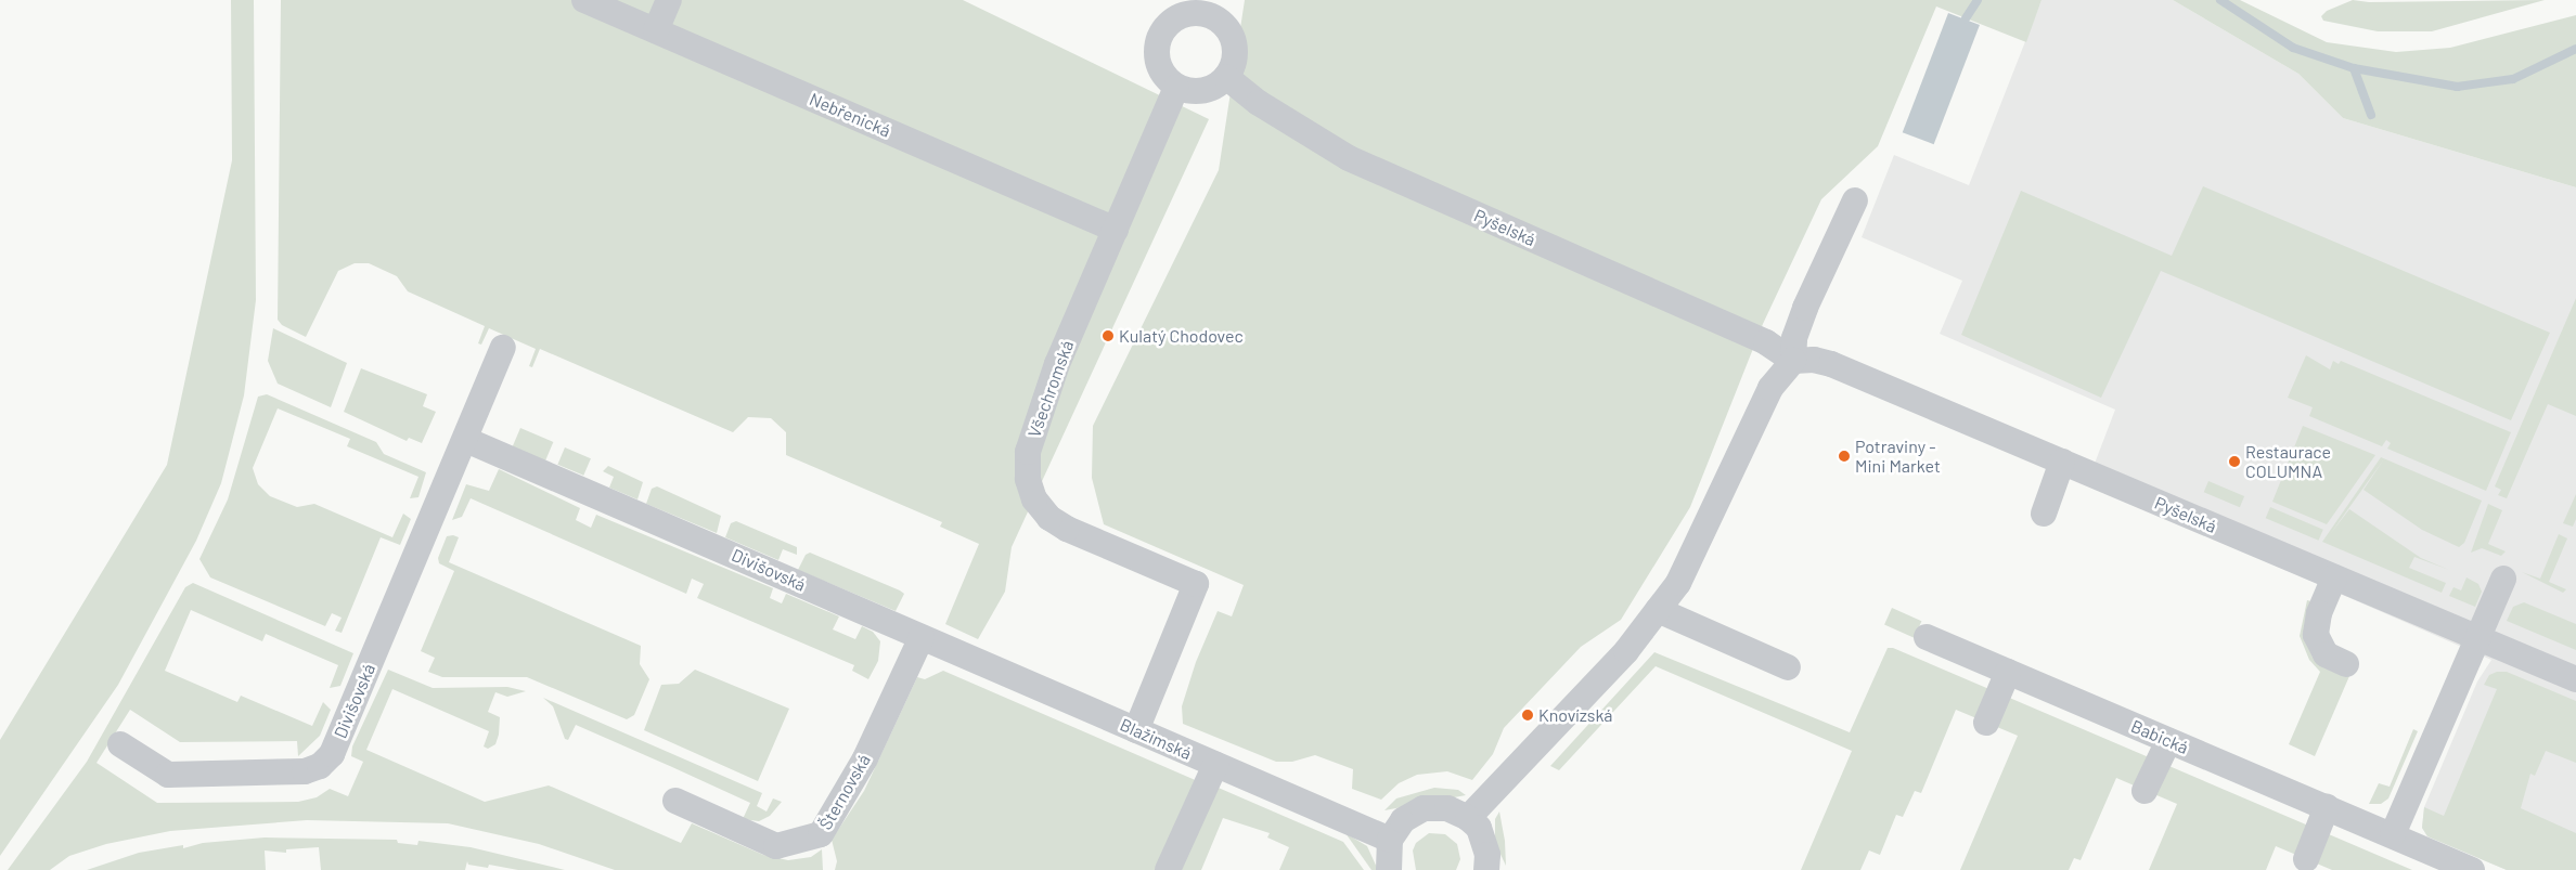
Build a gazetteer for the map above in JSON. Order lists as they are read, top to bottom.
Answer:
{
  "streets": {
    "street": [
      "Nebřenická",
      "Pyšelská",
      "Všechromská",
      "Divišovská",
      "Babická",
      "Blažimská",
      "Šternovská"
    ]
  },
  "crossings": [
    ["Nebřenická", "Všechromská"],
    ["Pyšelská", "Všechromská"],
    ["Všechromská", "Blažimská"],
    ["Divišovská", "Blažimská"],
    ["Divišovská", "Šternovská"],
    ["Blažimská", "Šternovská"]
  ],
  "places": [
    "Kulatý Chodovec",
    "Potraviny - Mini Market",
    "Restaurace COLUMNA",
    "Knovízská"
  ]
}
